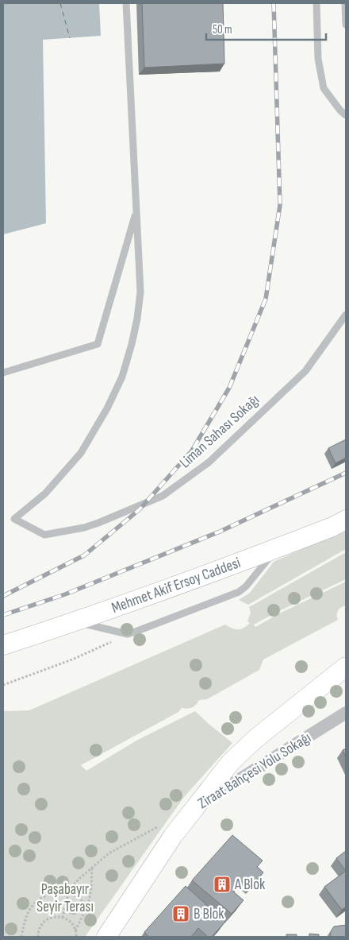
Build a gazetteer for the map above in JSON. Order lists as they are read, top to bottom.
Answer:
{
  "streets": {
    "main road": ["Mehmet Akif Ersoy Caddesi", "Ziraat Bahçesi Yolu Sokağı"],
    "lane": ["Liman Sahası Sokağı"]
  },
  "parks": ["Paşabayır Seyir Terası"],
  "places": {
    "building": ["A Blok", "B Blok"]
  },
  "scale_bar": "50 m"
}
